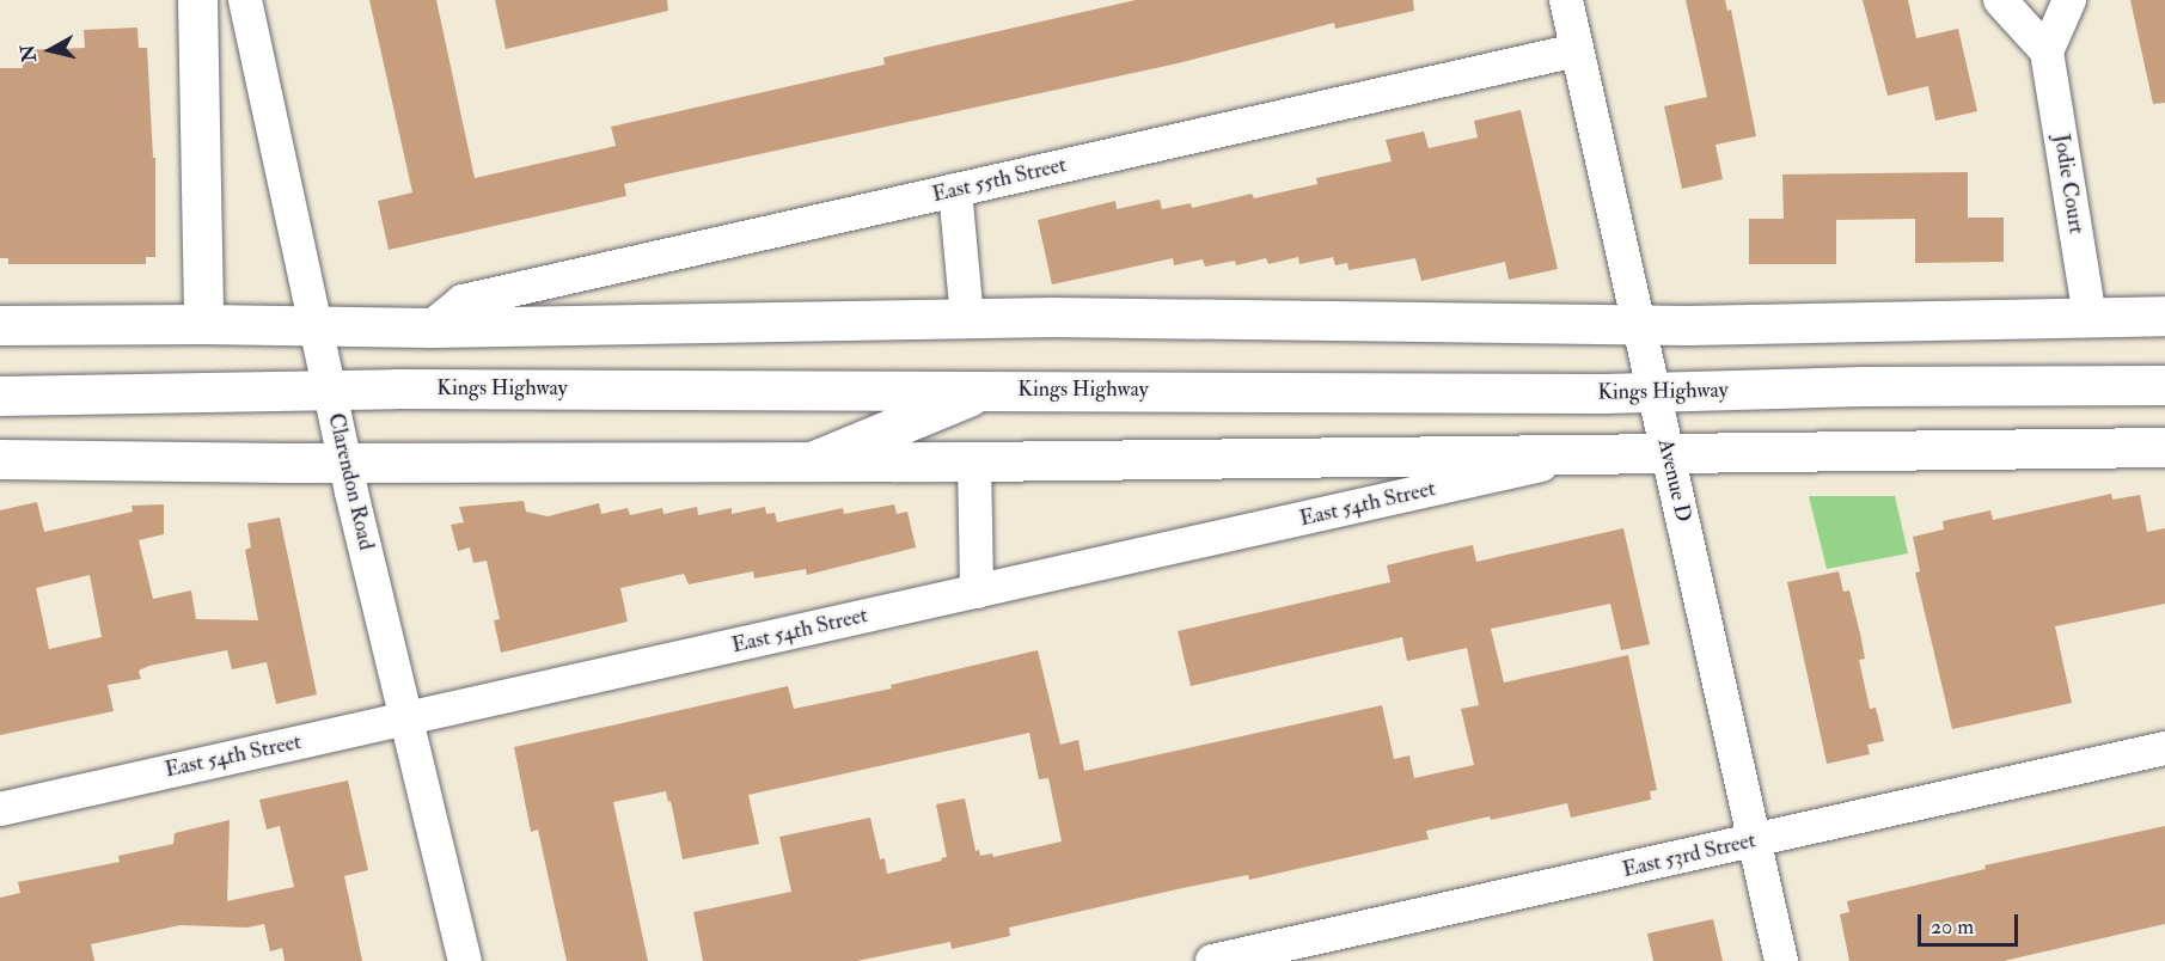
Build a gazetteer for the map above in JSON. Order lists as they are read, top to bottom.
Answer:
{
  "streets": {
    "street": [
      "East 55th Street",
      "Jodie Court",
      "Kings Highway",
      "Avenue D",
      "Clarendon Road",
      "East 54th Street",
      "East 53rd Street"
    ]
  },
  "crossings": [
    ["East 55th Street", "Avenue D"],
    ["Kings Highway", "Avenue D"],
    ["Kings Highway", "Clarendon Road"],
    ["Avenue D", "East 53rd Street"],
    ["Clarendon Road", "East 54th Street"]
  ],
  "scale_bar": "20 m",
  "north": "left"
}
